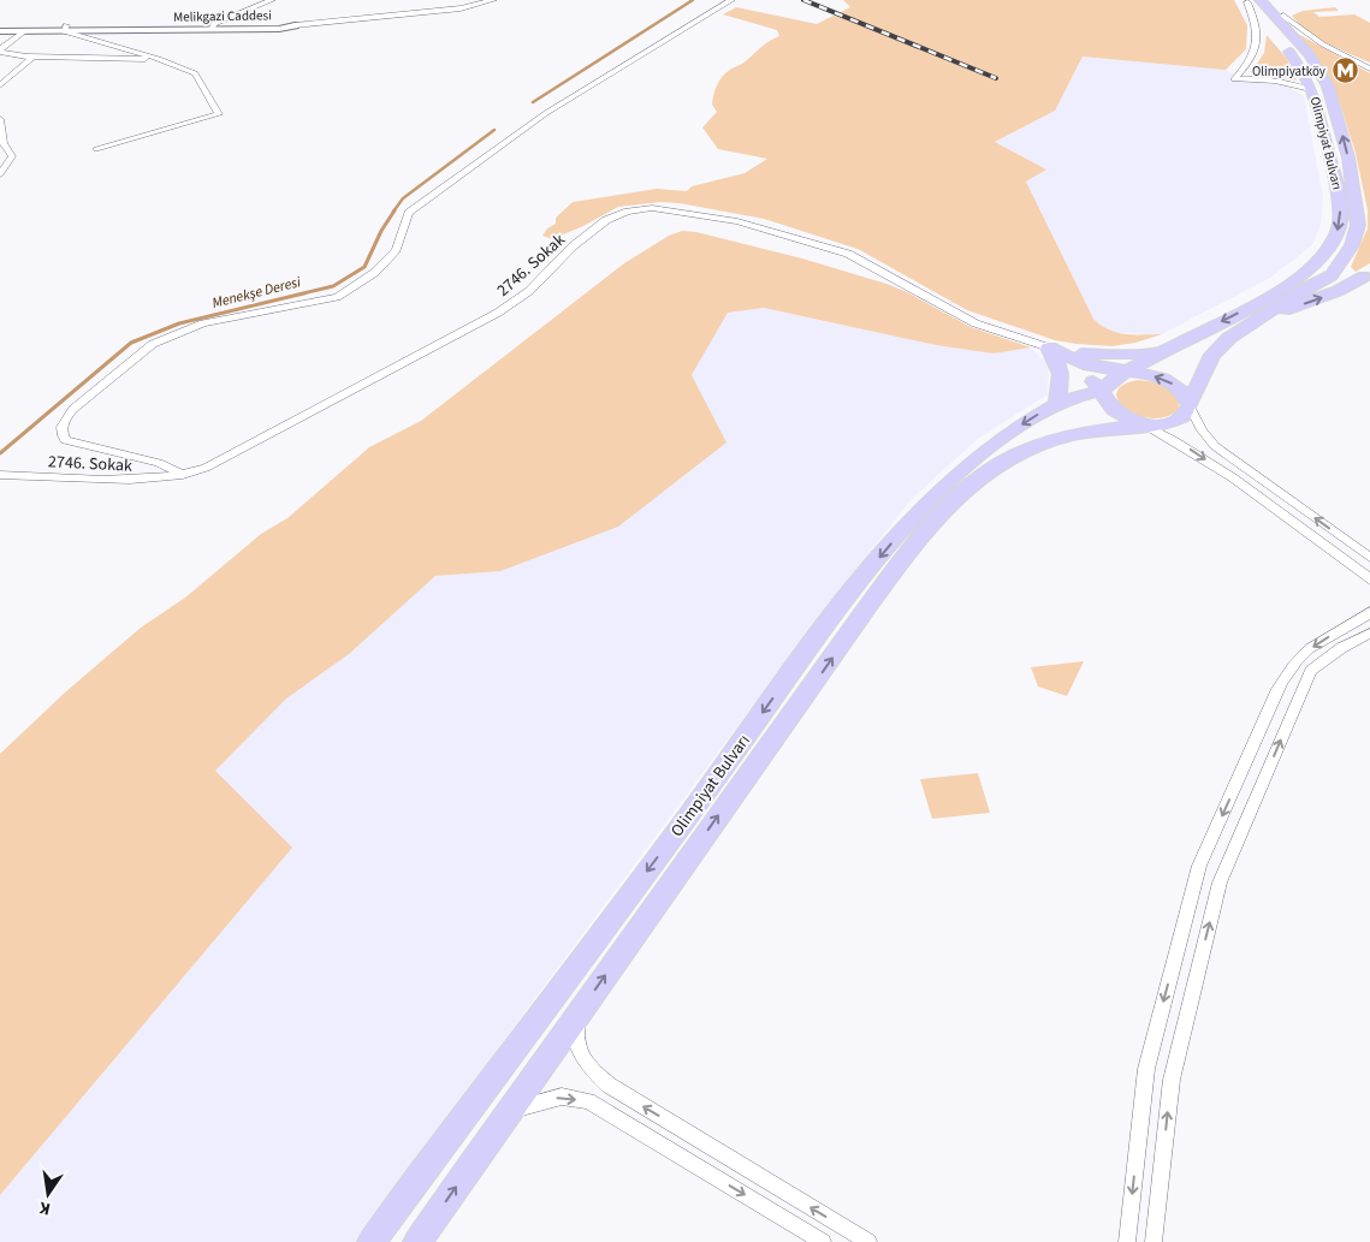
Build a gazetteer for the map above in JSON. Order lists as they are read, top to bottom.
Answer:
{
  "streets": {
    "main road": ["Olimpiyat Bulvarı"],
    "street": ["Melikgazi Caddesi", "2746. Sokak"]
  },
  "water": ["Menekşe Deresi"],
  "places": {
    "metro station": ["Olimpiyatköy"]
  },
  "north": "bottom"
}
